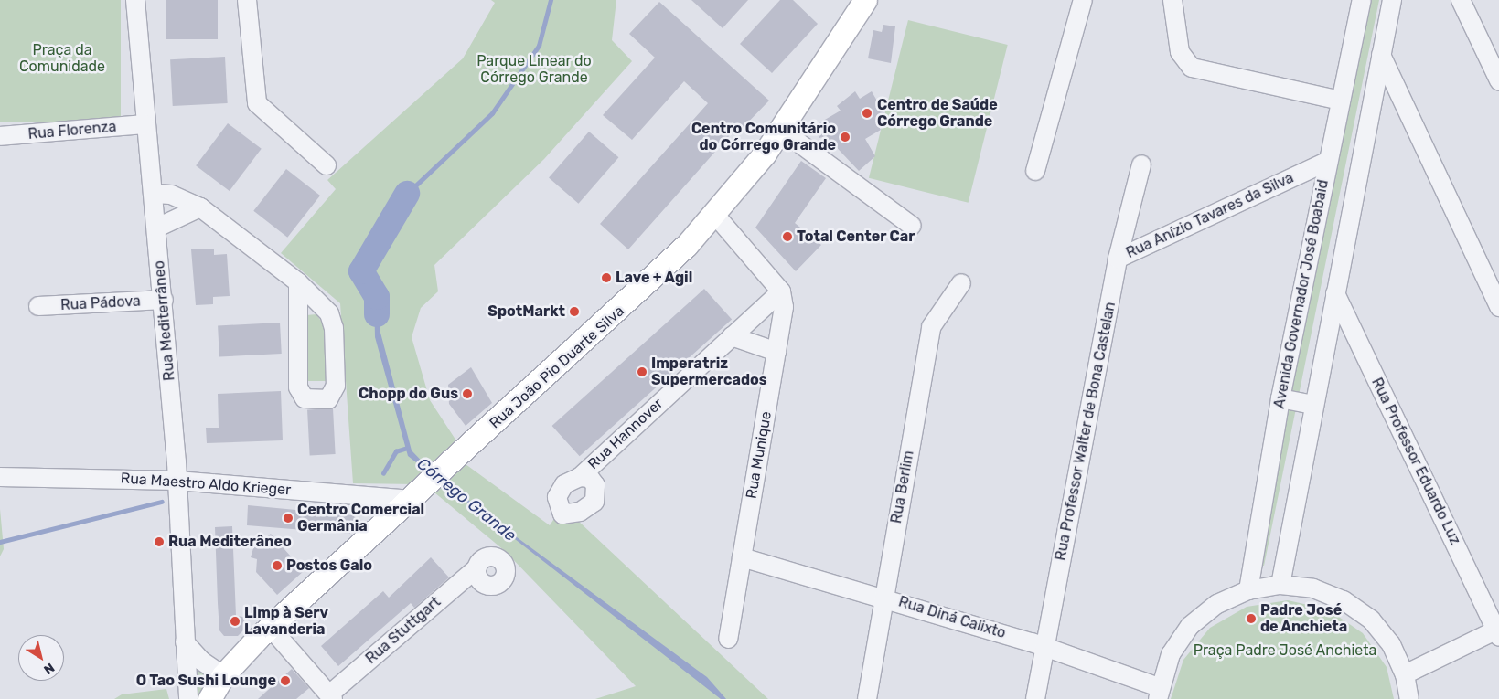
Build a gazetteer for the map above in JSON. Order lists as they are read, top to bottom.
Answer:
{
  "streets": {
    "main road": ["Rua João Pio Duarte Silva"],
    "street": [
      "Rua Florenza",
      "Rua Anízio Tavares da Silva",
      "Avenida Governador José Boabaid",
      "Rua Pádova",
      "Rua Mediterrâneo",
      "Rua Professor Walter de Bona Castelan",
      "Rua Hannover",
      "Rua Munique",
      "Rua Professor Eduardo Luz",
      "Rua Maestro Aldo Krieger",
      "Rua Berlim",
      "Rua Diná Calixto",
      "Rua Stuttgart"
    ]
  },
  "crossings": [
    ["Rua Florenza", "Rua Mediterrâneo"],
    ["Rua Anízio Tavares da Silva", "Avenida Governador José Boabaid"],
    ["Rua Anízio Tavares da Silva", "Rua Professor Walter de Bona Castelan"],
    ["Rua Pádova", "Rua Mediterrâneo"],
    ["Rua Mediterrâneo", "Rua Maestro Aldo Krieger"],
    ["Rua João Pio Duarte Silva", "Rua Maestro Aldo Krieger"],
    ["Rua Professor Walter de Bona Castelan", "Rua Diná Calixto"],
    ["Rua Hannover", "Rua Munique"],
    ["Rua Munique", "Rua Diná Calixto"],
    ["Rua Berlim", "Rua Diná Calixto"]
  ],
  "water": ["Córrego Grande"],
  "parks": ["Praça da Comunidade", "Parque Linear do Córrego Grande", "Praça Padre José Anchieta"],
  "places": [
    "Centro de Saúde Córrego Grande",
    "Centro Comunitário do Córrego Grande",
    "Total Center Car",
    "Lave + Agil",
    "SpotMarkt",
    "Imperatriz Supermercados",
    "Chopp do Gus",
    "Centro Comercial Germânia",
    "Rua Mediterâneo",
    "Postos Galo",
    "Padre José de Anchieta",
    "Limp à Serv Lavanderia",
    "O Tao Sushi Lounge"
  ],
  "north": "bottom right"
}
